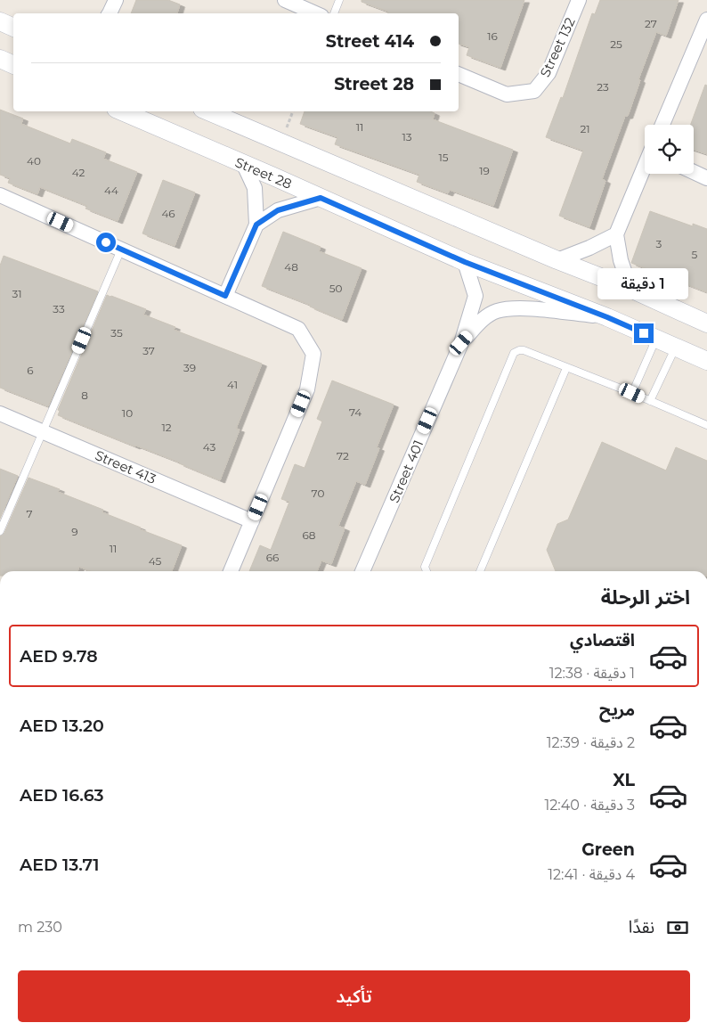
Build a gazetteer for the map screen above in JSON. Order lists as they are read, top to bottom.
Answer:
{
  "streets": {
    "street": [
      "Street 132",
      "Street 28",
      "Street 413",
      "Street 401"
    ]
  },
  "crossings": [
    ["Street 28", "Street 401"]
  ],
  "house_numbers": [
    "27",
    "16",
    "25",
    "23",
    "11",
    "21",
    "13",
    "15",
    "40",
    "19",
    "42",
    "44",
    "46",
    "3",
    "5",
    "48",
    "50",
    "31",
    "33",
    "35",
    "37",
    "39",
    "6",
    "41",
    "8",
    "74",
    "10",
    "12",
    "43",
    "72",
    "70",
    "7",
    "9",
    "68",
    "11",
    "66",
    "45"
  ],
  "page": {
    "banner": ["Street 414", "Street 28"],
    "bubble": "1 دقيقة",
    "heading": "اختر الرحلة",
    "list": [
      {
        "name": "اقتصادي",
        "note": "1 دقيقة · 12:38",
        "value": "AED 9.78"
      },
      {
        "name": "مريح",
        "note": "2 دقيقة · 12:39",
        "value": "AED 13.20"
      },
      {
        "name": "XL",
        "note": "3 دقيقة · 12:40",
        "value": "AED 16.63"
      },
      {
        "name": "Green",
        "note": "4 دقيقة · 12:41",
        "value": "AED 13.71"
      }
    ],
    "pay": ["نقدًا", "230 m"],
    "buttons": "تأكيد"
  }
}
